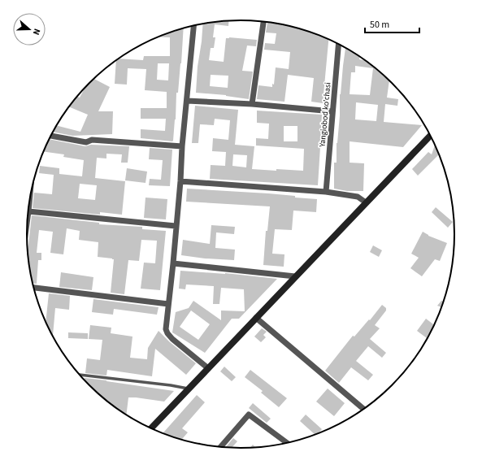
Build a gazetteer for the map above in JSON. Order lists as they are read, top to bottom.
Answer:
{
  "streets": {
    "street": ["Yangiobod ko'chasi"]
  },
  "scale_bar": "50 m",
  "north": "right"
}
